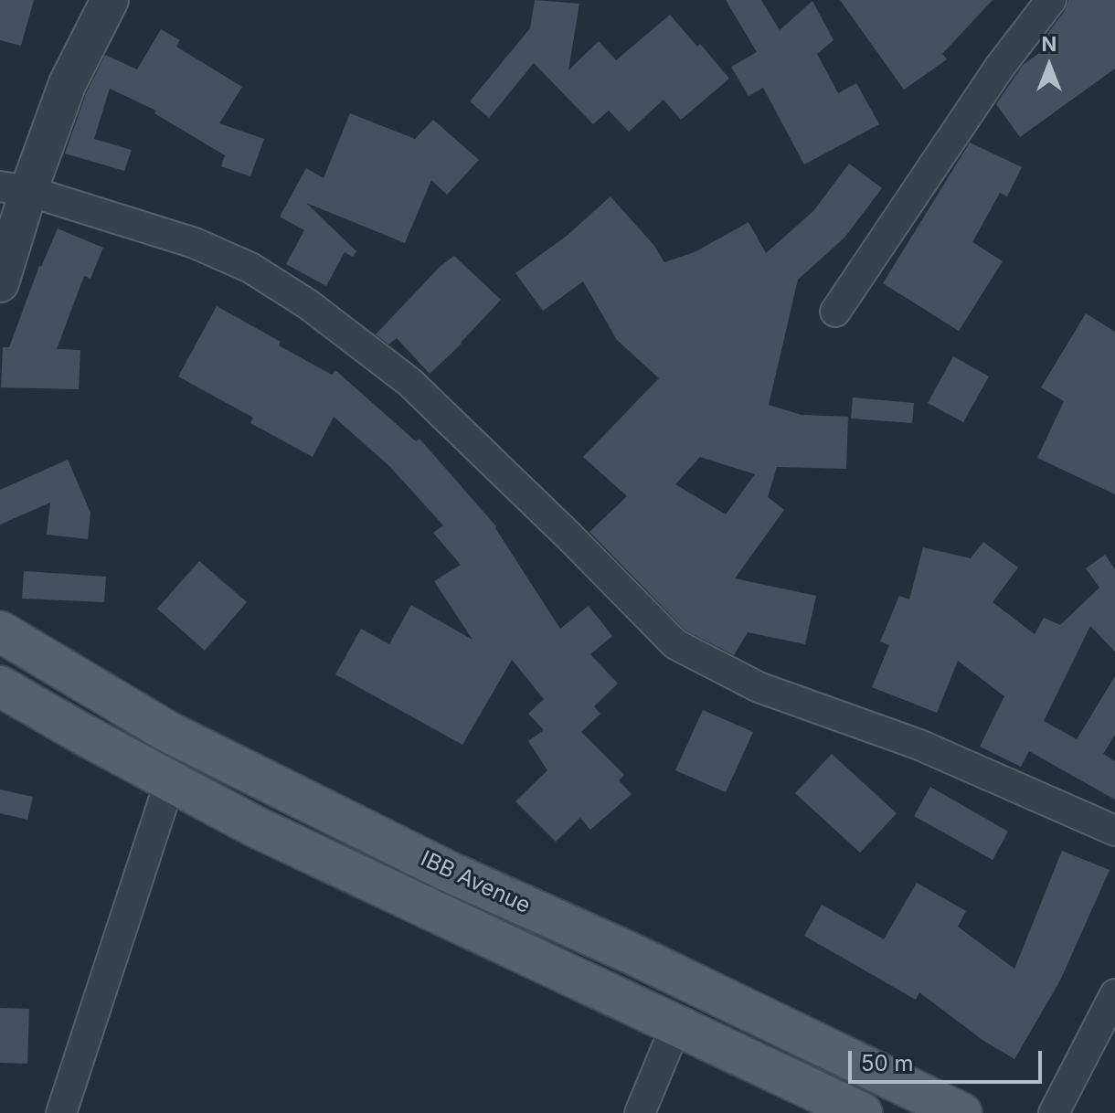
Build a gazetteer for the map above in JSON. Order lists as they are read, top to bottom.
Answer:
{
  "streets": {
    "main road": ["IBB Avenue"]
  },
  "scale_bar": "50 m",
  "north": "top"
}
